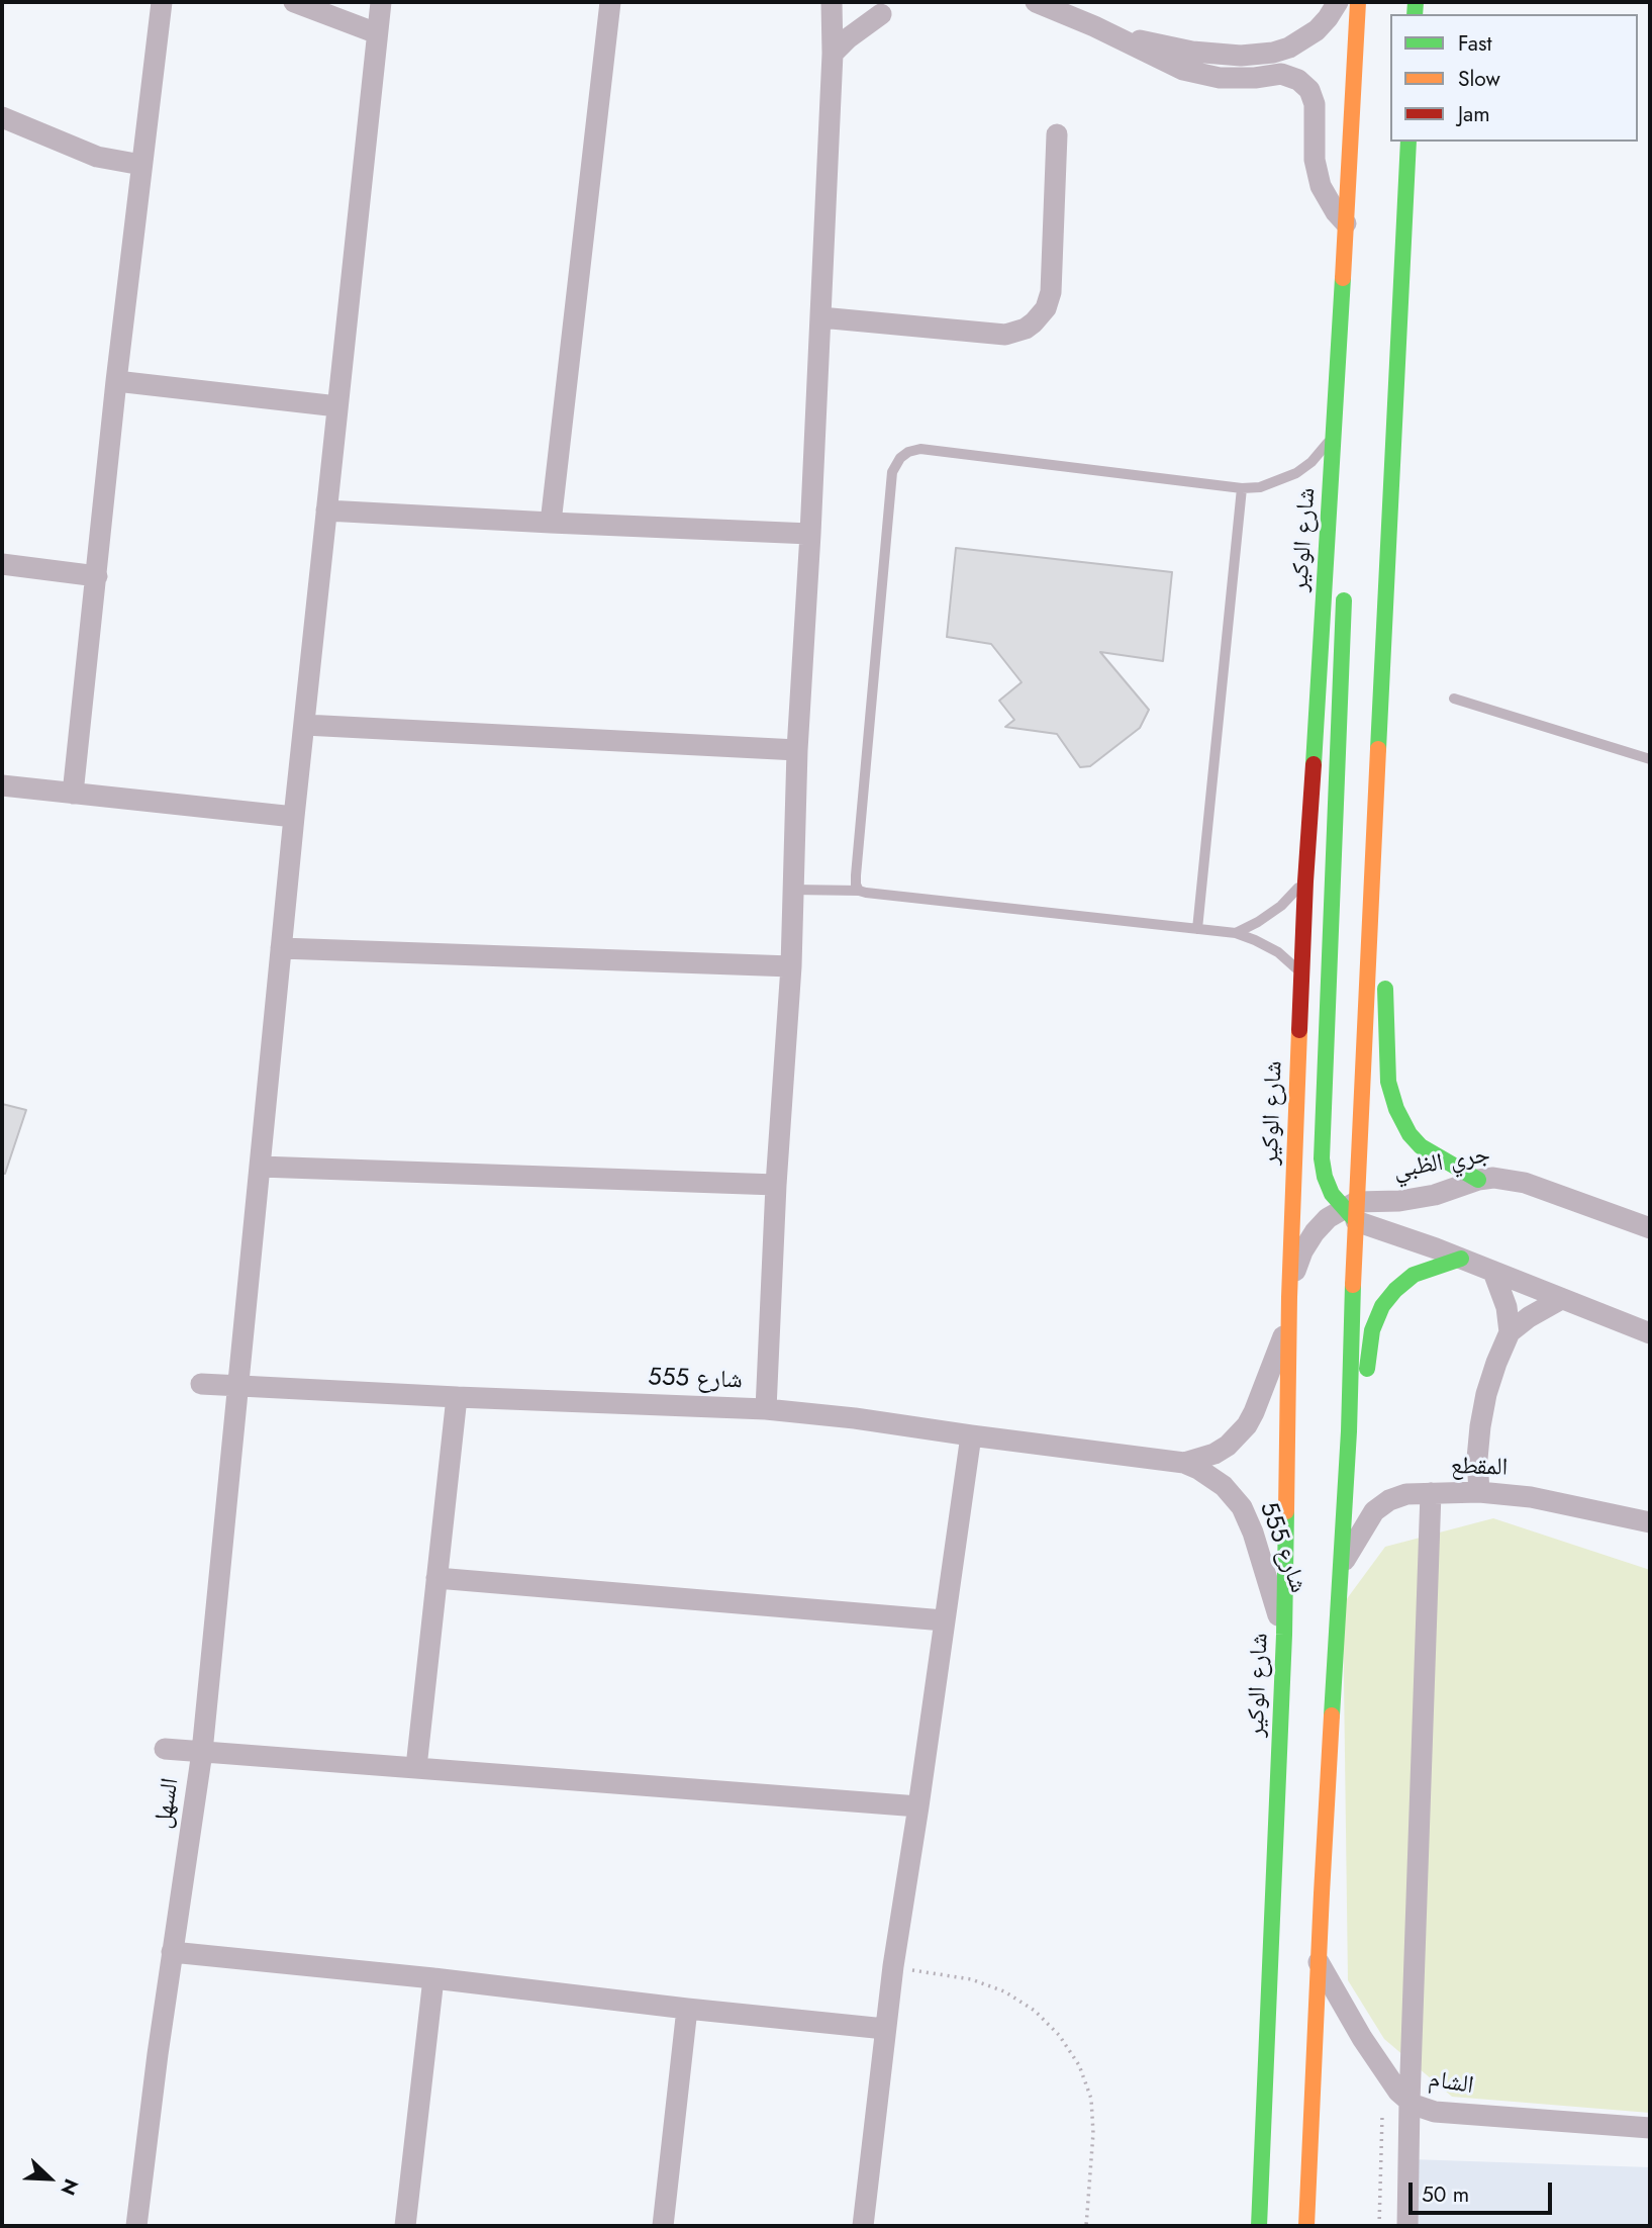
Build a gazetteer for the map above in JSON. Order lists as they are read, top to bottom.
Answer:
{
  "streets": {
    "main road": ["شارع الوكير"],
    "street": [
      "جري الظبي",
      "شارع 555",
      "المقطع",
      "السهل",
      "الشام"
    ]
  },
  "crossings": [
    ["شارع الوكير", "شارع 555"],
    ["شارع 555", "السهل"]
  ],
  "legend": ["Fast", "Slow", "Jam"],
  "scale_bar": "50 m",
  "north": "bottom right"
}
